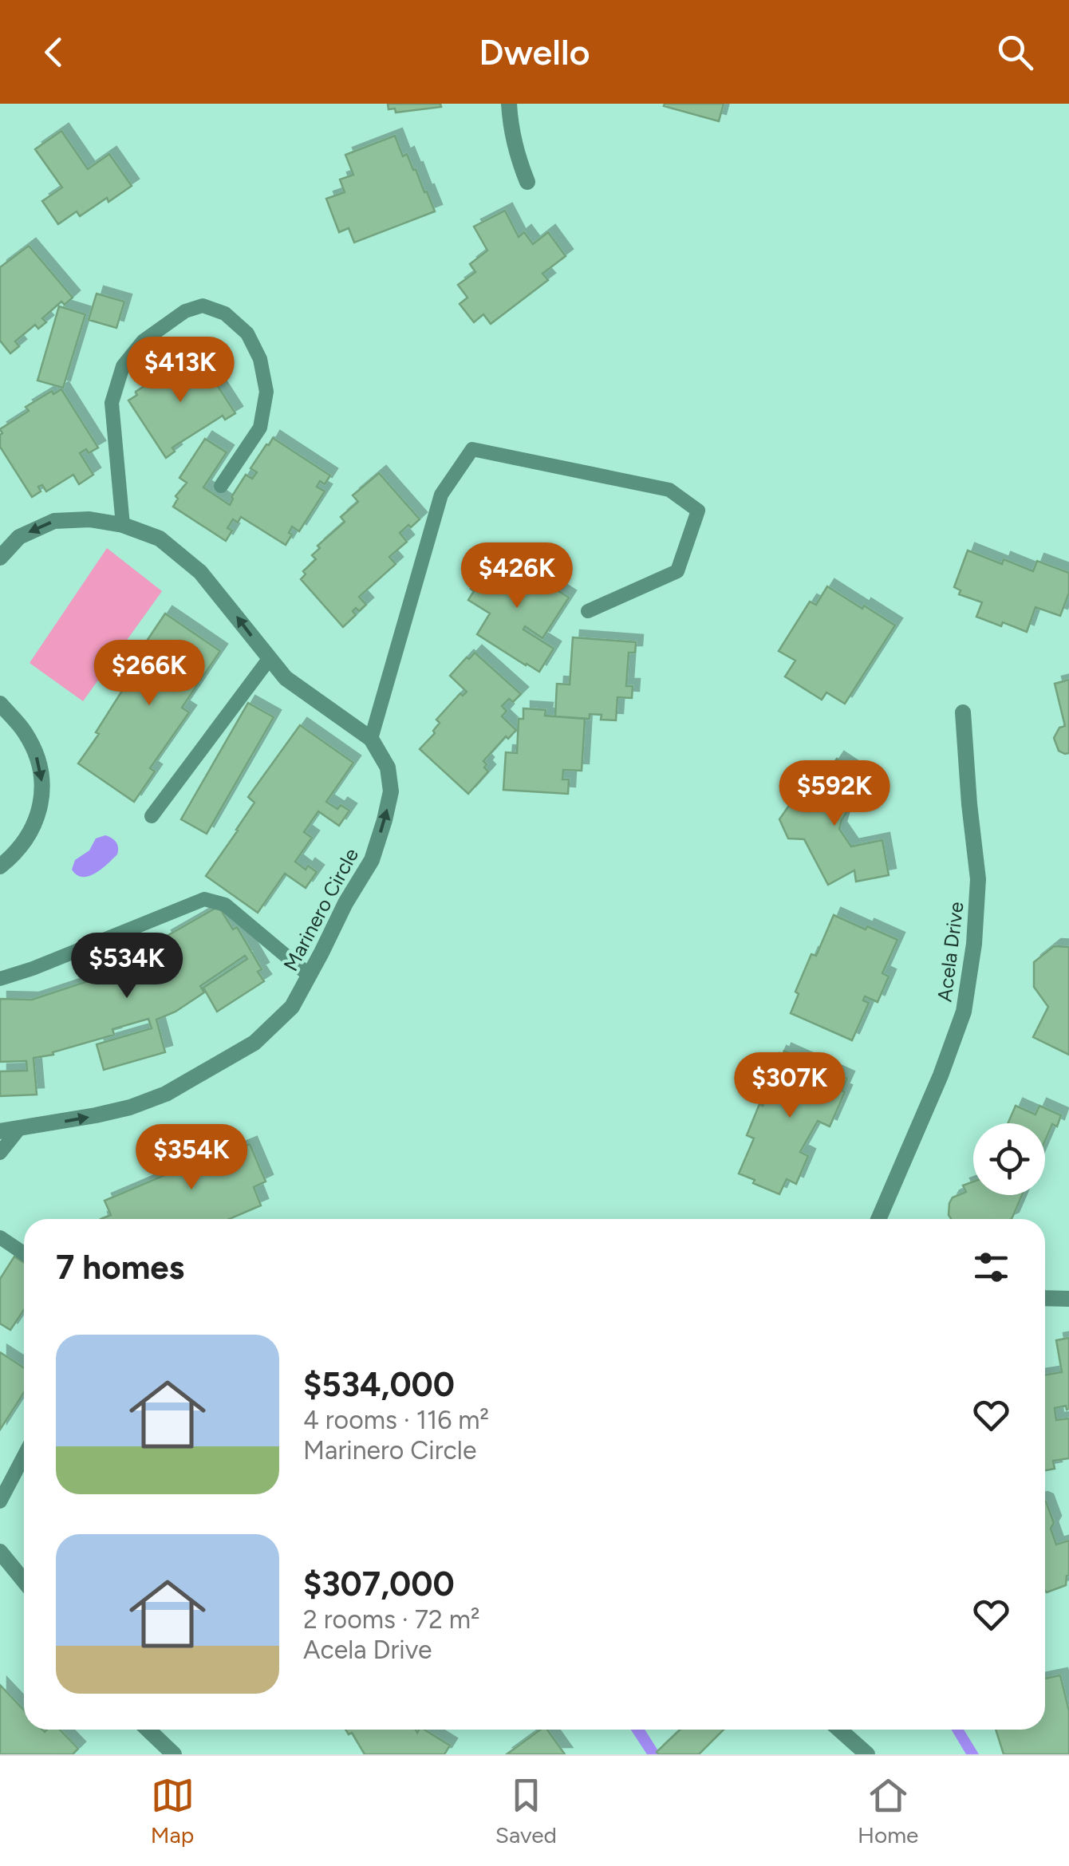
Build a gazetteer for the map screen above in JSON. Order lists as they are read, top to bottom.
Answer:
{
  "streets": {
    "street": ["Marinero Circle", "Acela Drive"]
  },
  "page": {
    "header": "Dwello",
    "price": [
      "$413K",
      "$426K",
      "$266K",
      "$592K",
      "$534K",
      "$307K",
      "$354K"
    ],
    "heading": "7 homes",
    "list": [
      {
        "name": "$534,000",
        "note": "4 rooms · 116 m² · Marinero Circle"
      },
      {
        "name": "$307,000",
        "note": "2 rooms · 72 m² · Acela Drive"
      }
    ],
    "tabs": ["Map", "Saved", "Home"]
  }
}
